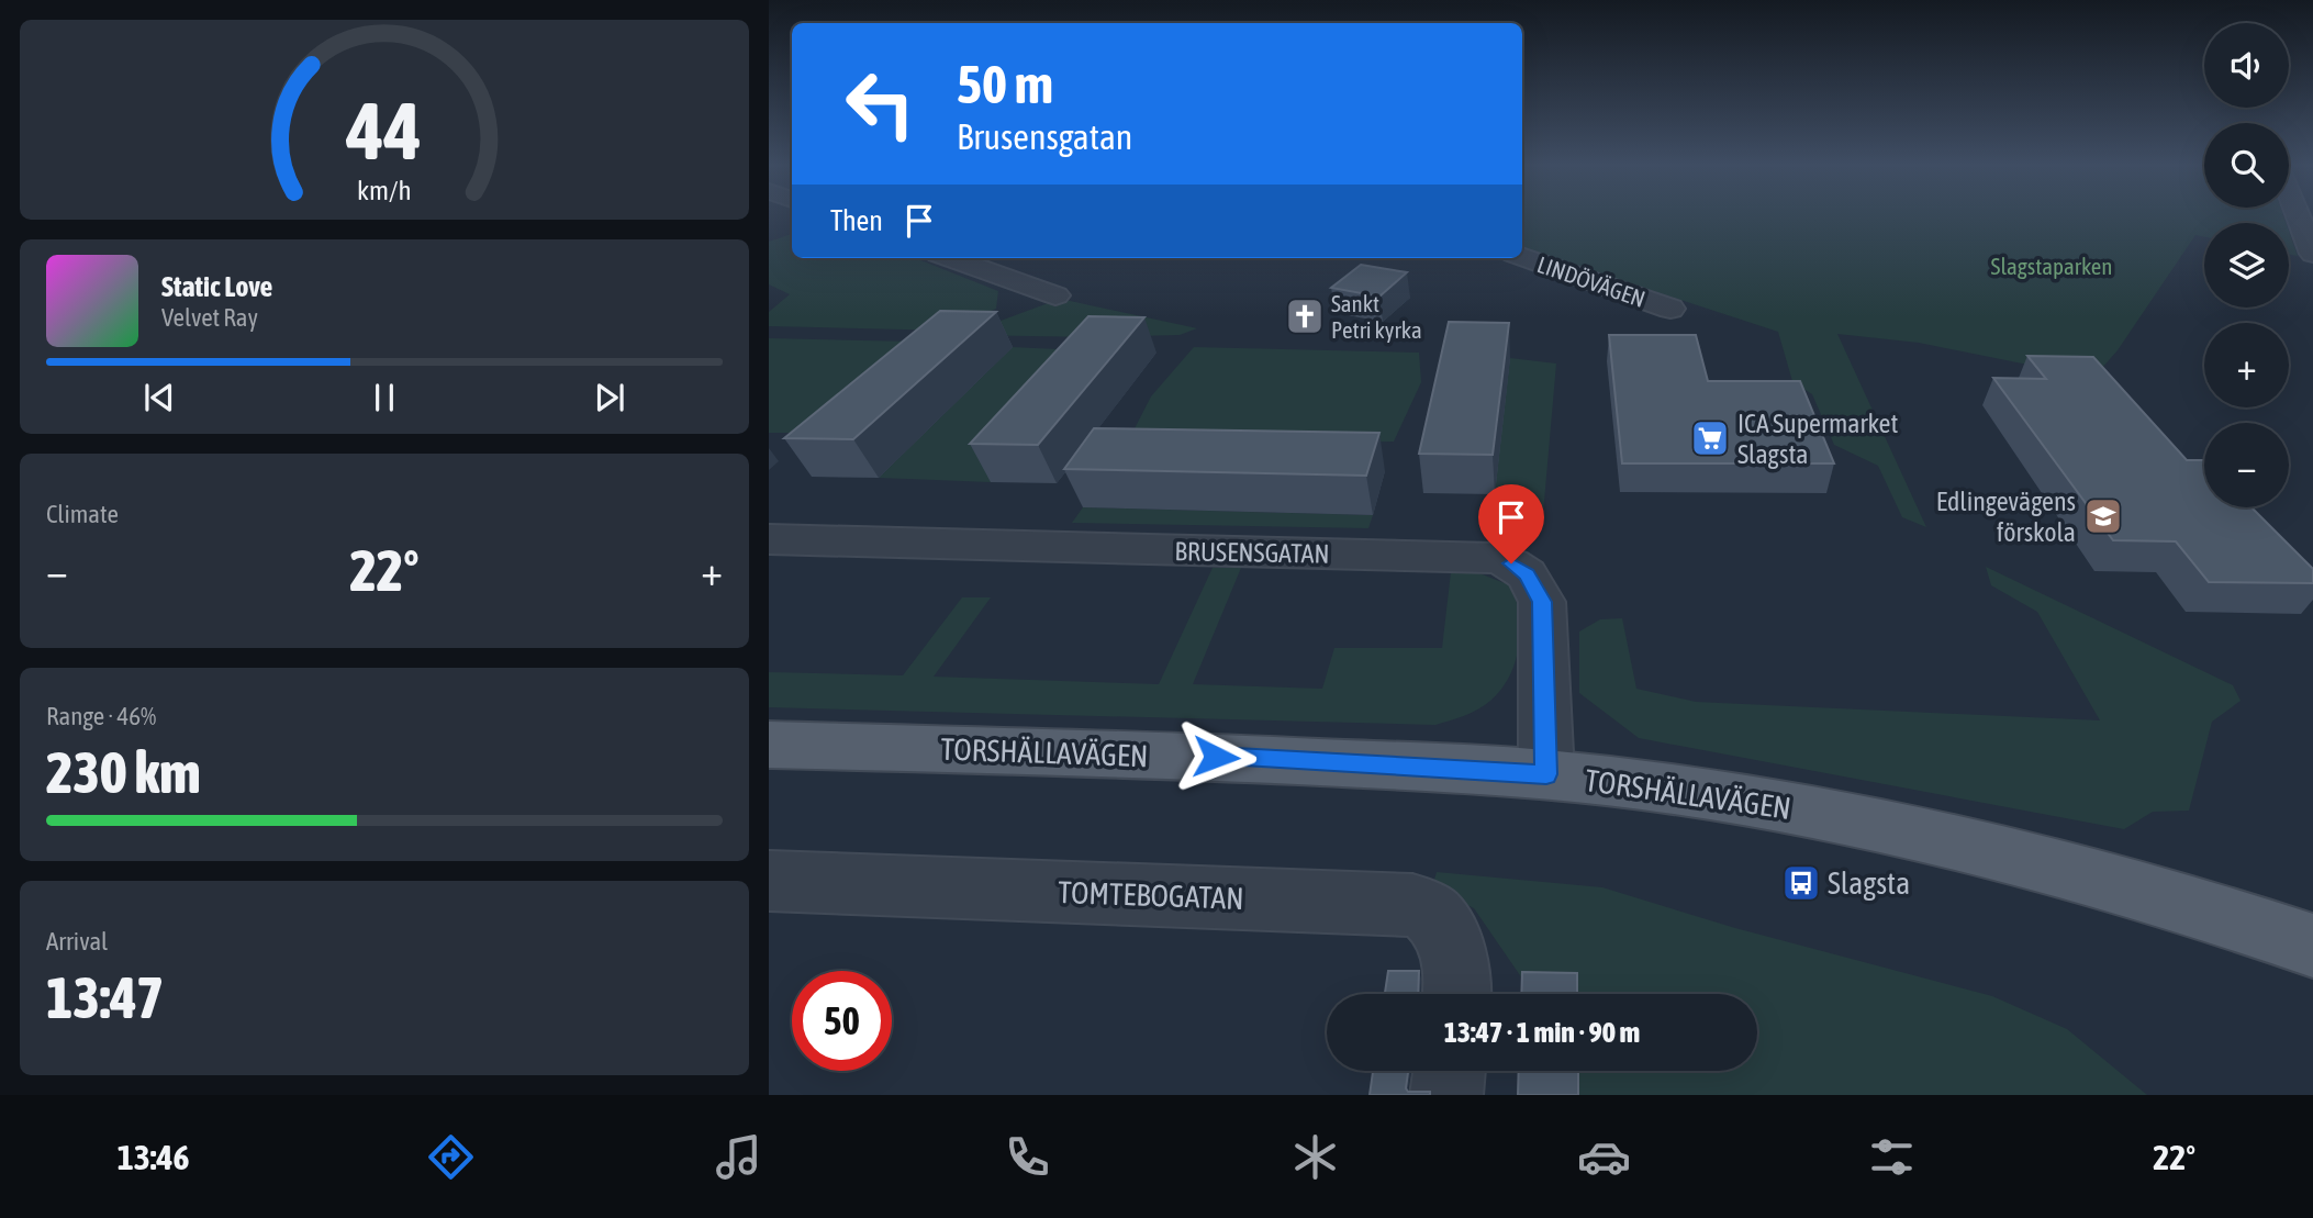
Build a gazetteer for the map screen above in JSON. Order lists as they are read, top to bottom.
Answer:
{
  "streets": {
    "main road": ["TORSHÄLLAVÄGEN"],
    "street": ["LINDÖVÄGEN", "BRUSENSGATAN", "TOMTEBOGATAN"]
  },
  "crossings": [
    ["BRUSENSGATAN", "TORSHÄLLAVÄGEN"]
  ],
  "parks": ["Slagstaparken"],
  "places": {
    "church": ["Sankt Petri kyrka"],
    "supermarket": ["ICA Supermarket Slagsta"],
    "school or university": ["Edlingevägens förskola"],
    "bus stop": ["Slagsta"]
  },
  "page": {
    "map_buttons": ["+", "−"],
    "turn": ["50 m", "Brusensgatan"],
    "then": "Then",
    "song": ["Static Love", "Velvet Ray"],
    "tile": [
      "Climate",
      ["Range · 46%", "230 km"],
      ["Arrival", "13:47"]
    ],
    "heat": ["−", "22°", "+"],
    "limit": "50",
    "trip": "13:47 · 1 min · 90 m",
    "tabs": ["13:46", "22°"],
    "gauge": ["44", "km/h"]
  }
}
